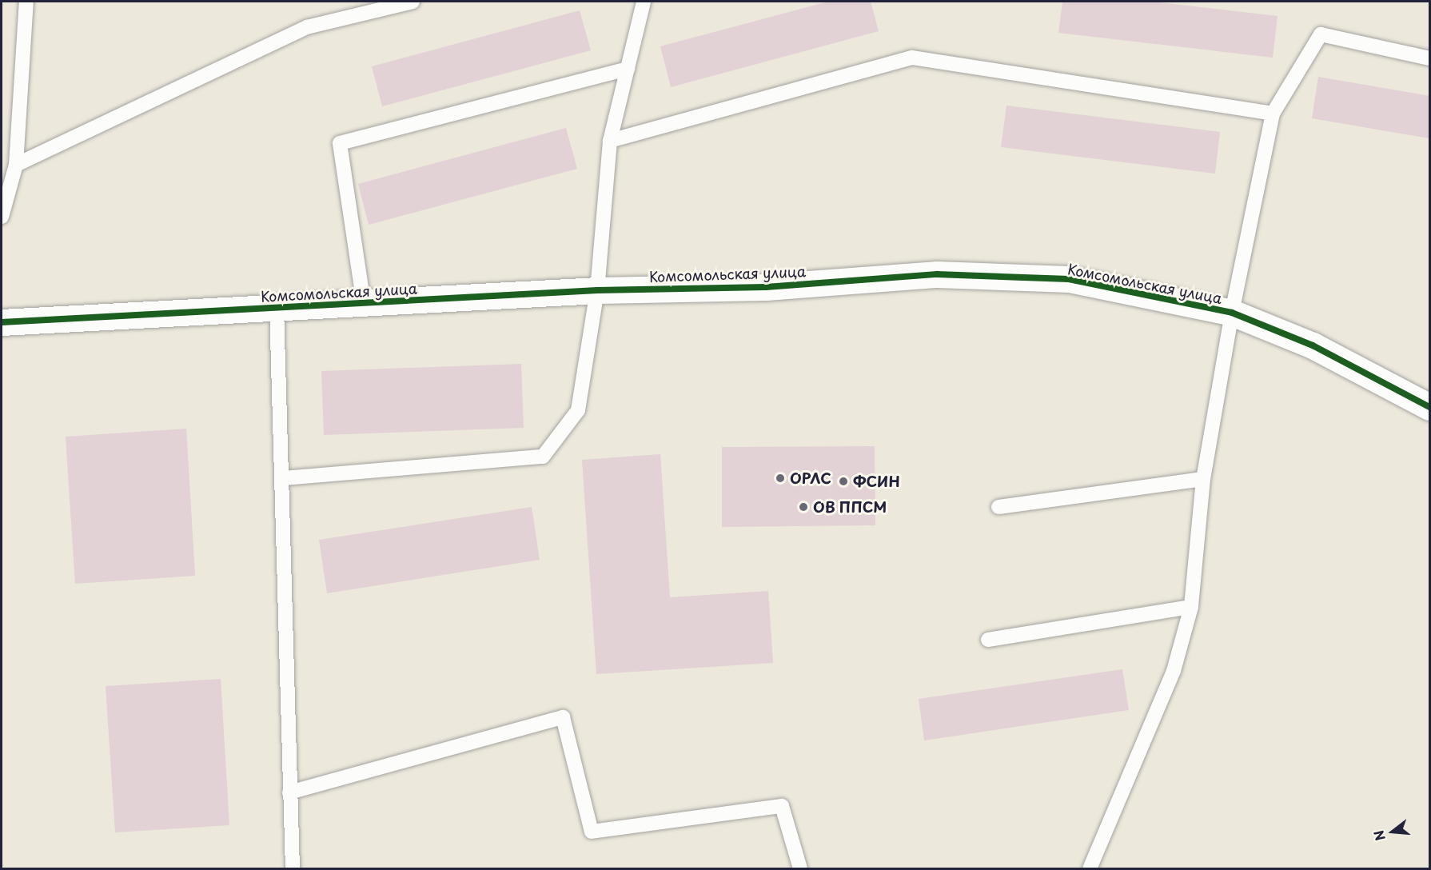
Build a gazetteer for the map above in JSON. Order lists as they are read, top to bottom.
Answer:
{
  "streets": {
    "street": ["Комсомольская улица"]
  },
  "places": ["ОРЛС", "ФСИН", "ОВ ППСМ"],
  "north": "left"
}
